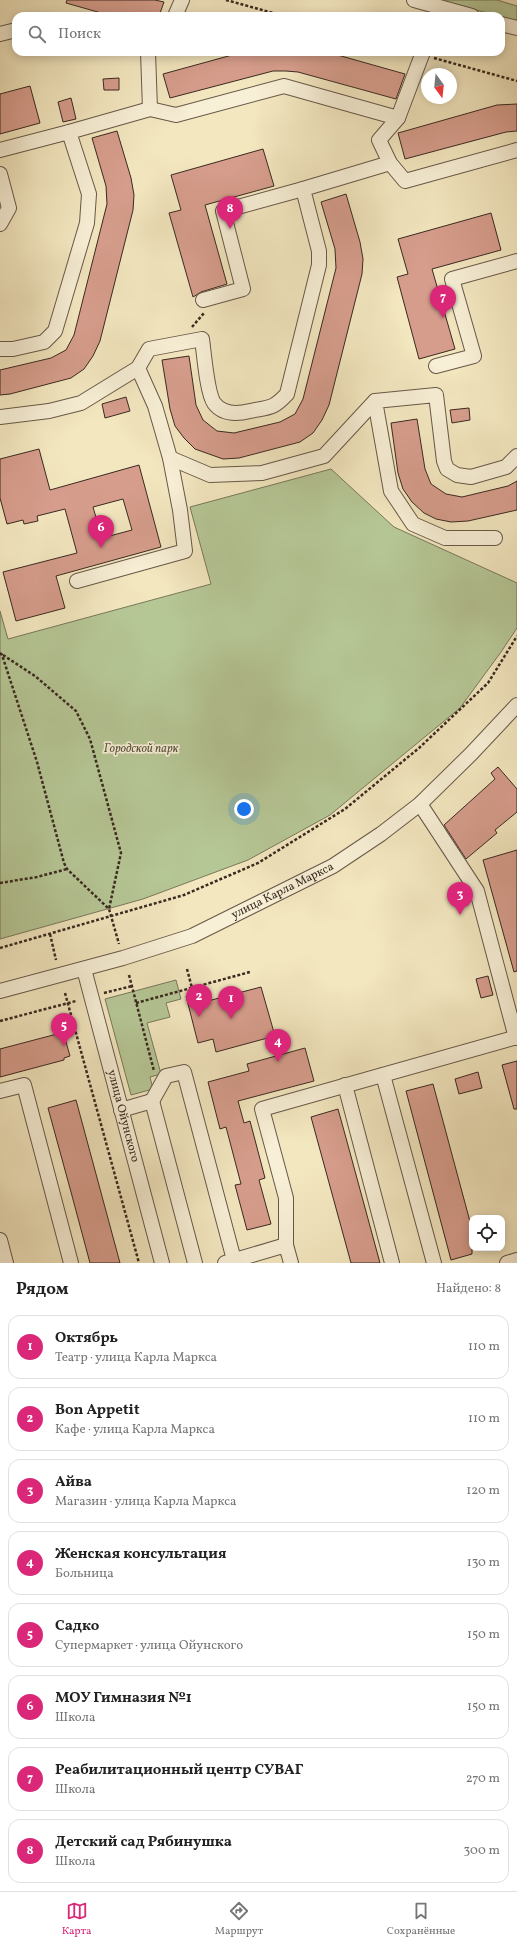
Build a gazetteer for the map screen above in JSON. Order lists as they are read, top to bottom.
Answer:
{
  "streets": {
    "street": ["улица Карла Маркса", "улица Ойунского"]
  },
  "crossings": [
    ["улица Карла Маркса", "улица Ойунского"]
  ],
  "parks": ["Городской парк"],
  "north": "bottom",
  "page": {
    "search": "Поиск",
    "pins": [
      "8",
      "7",
      "6",
      "3",
      "2",
      "1",
      "5",
      "4"
    ],
    "heading": ["Рядом", "Найдено: 8"],
    "list": [
      {
        "mark": "1",
        "name": "Октябрь",
        "note": "Театр · улица Карла Маркса",
        "value": "110 m"
      },
      {
        "mark": "2",
        "name": "Bon Appetit",
        "note": "Кафе · улица Карла Маркса",
        "value": "110 m"
      },
      {
        "mark": "3",
        "name": "Айва",
        "note": "Магазин · улица Карла Маркса",
        "value": "120 m"
      },
      {
        "mark": "4",
        "name": "Женская консультация",
        "note": "Больница",
        "value": "130 m"
      },
      {
        "mark": "5",
        "name": "Садко",
        "note": "Супермаркет · улица Ойунского",
        "value": "150 m"
      },
      {
        "mark": "6",
        "name": "МОУ Гимназия №1",
        "note": "Школа",
        "value": "150 m"
      },
      {
        "mark": "7",
        "name": "Реабилитационный центр СУВАГ",
        "note": "Школа",
        "value": "270 m"
      },
      {
        "mark": "8",
        "name": "Детский сад Рябинушка",
        "note": "Школа",
        "value": "300 m"
      }
    ],
    "nav": ["Карта", "Маршрут", "Сохранённые"]
  }
}
